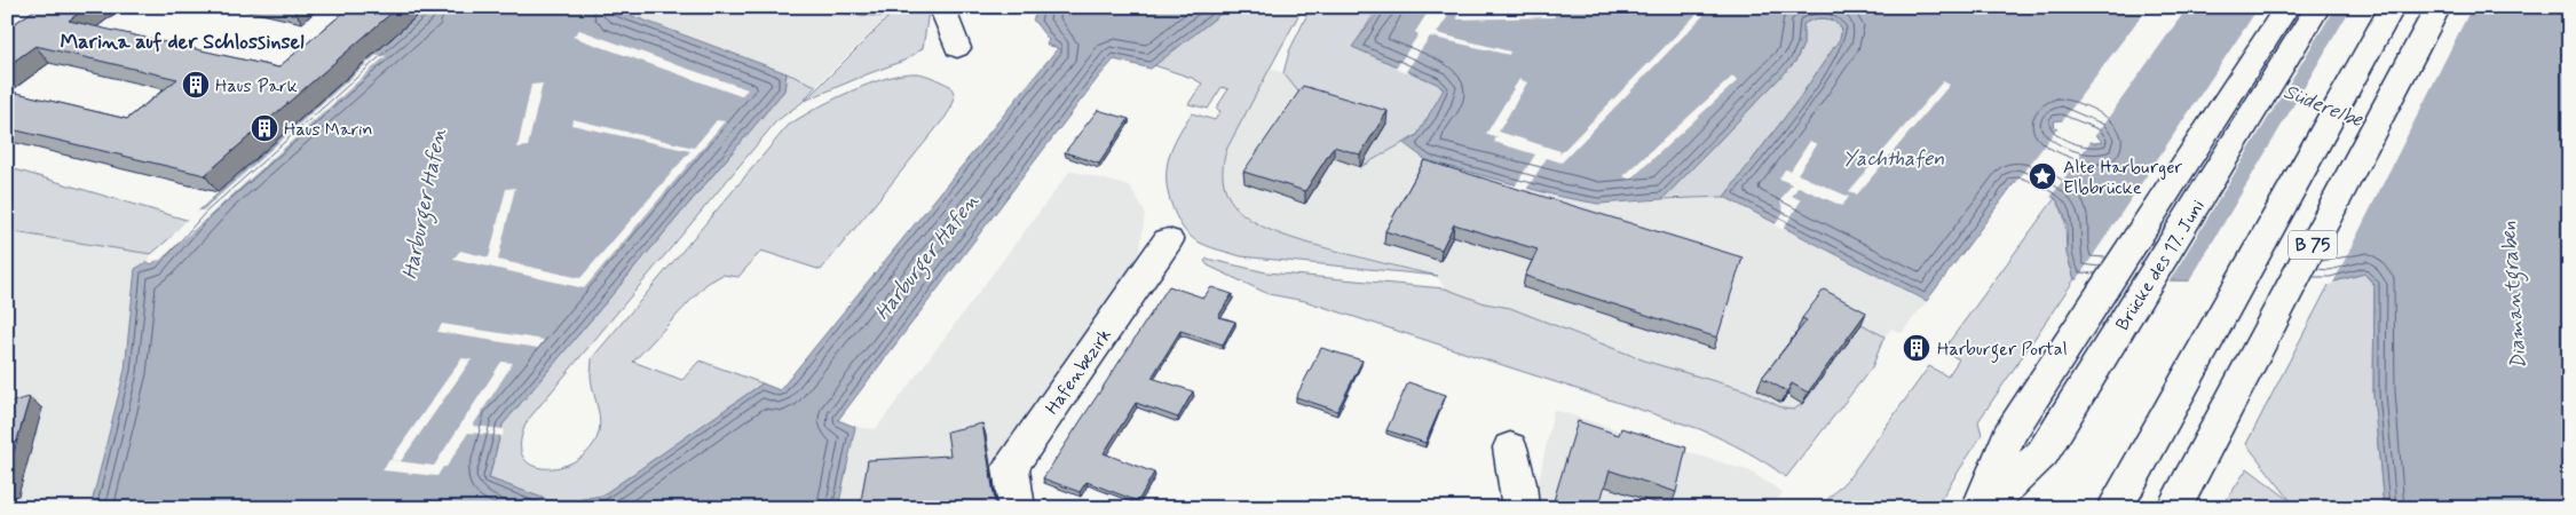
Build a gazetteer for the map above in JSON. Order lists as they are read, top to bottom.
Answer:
{
  "streets": {
    "main road": ["B 75", "Brücke des 17. Juni", "Hafenbezirk"]
  },
  "districts": ["Marina auf der Schlossinsel"],
  "water": [
    "Süderelbe",
    "Yachthafen",
    "Harburger Hafen",
    "Diamantgraben"
  ],
  "places": {
    "building": ["Haus Park", "Haus Marin", "Harburger Portal"],
    "place": ["Alte Harburger Elbbrücke"]
  }
}
